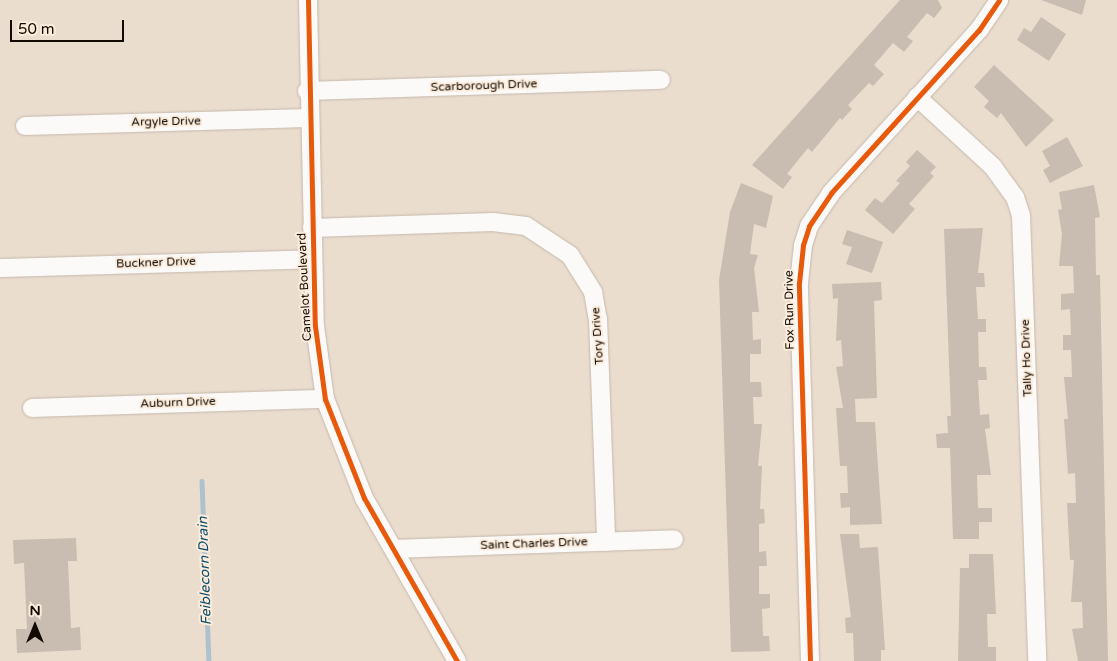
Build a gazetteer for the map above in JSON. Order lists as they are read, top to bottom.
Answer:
{
  "streets": {
    "street": [
      "Scarborough Drive",
      "Argyle Drive",
      "Buckner Drive",
      "Camelot Boulevard",
      "Fox Run Drive",
      "Tory Drive",
      "Tally Ho Drive",
      "Auburn Drive",
      "Saint Charles Drive"
    ]
  },
  "crossings": [
    ["Scarborough Drive", "Camelot Boulevard"],
    ["Argyle Drive", "Camelot Boulevard"],
    ["Buckner Drive", "Camelot Boulevard"],
    ["Camelot Boulevard", "Tory Drive"],
    ["Camelot Boulevard", "Auburn Drive"],
    ["Camelot Boulevard", "Saint Charles Drive"],
    ["Fox Run Drive", "Tally Ho Drive"],
    ["Tory Drive", "Saint Charles Drive"]
  ],
  "water": ["Feiblecorn Drain"],
  "scale_bar": "50 m",
  "north": "top"
}
